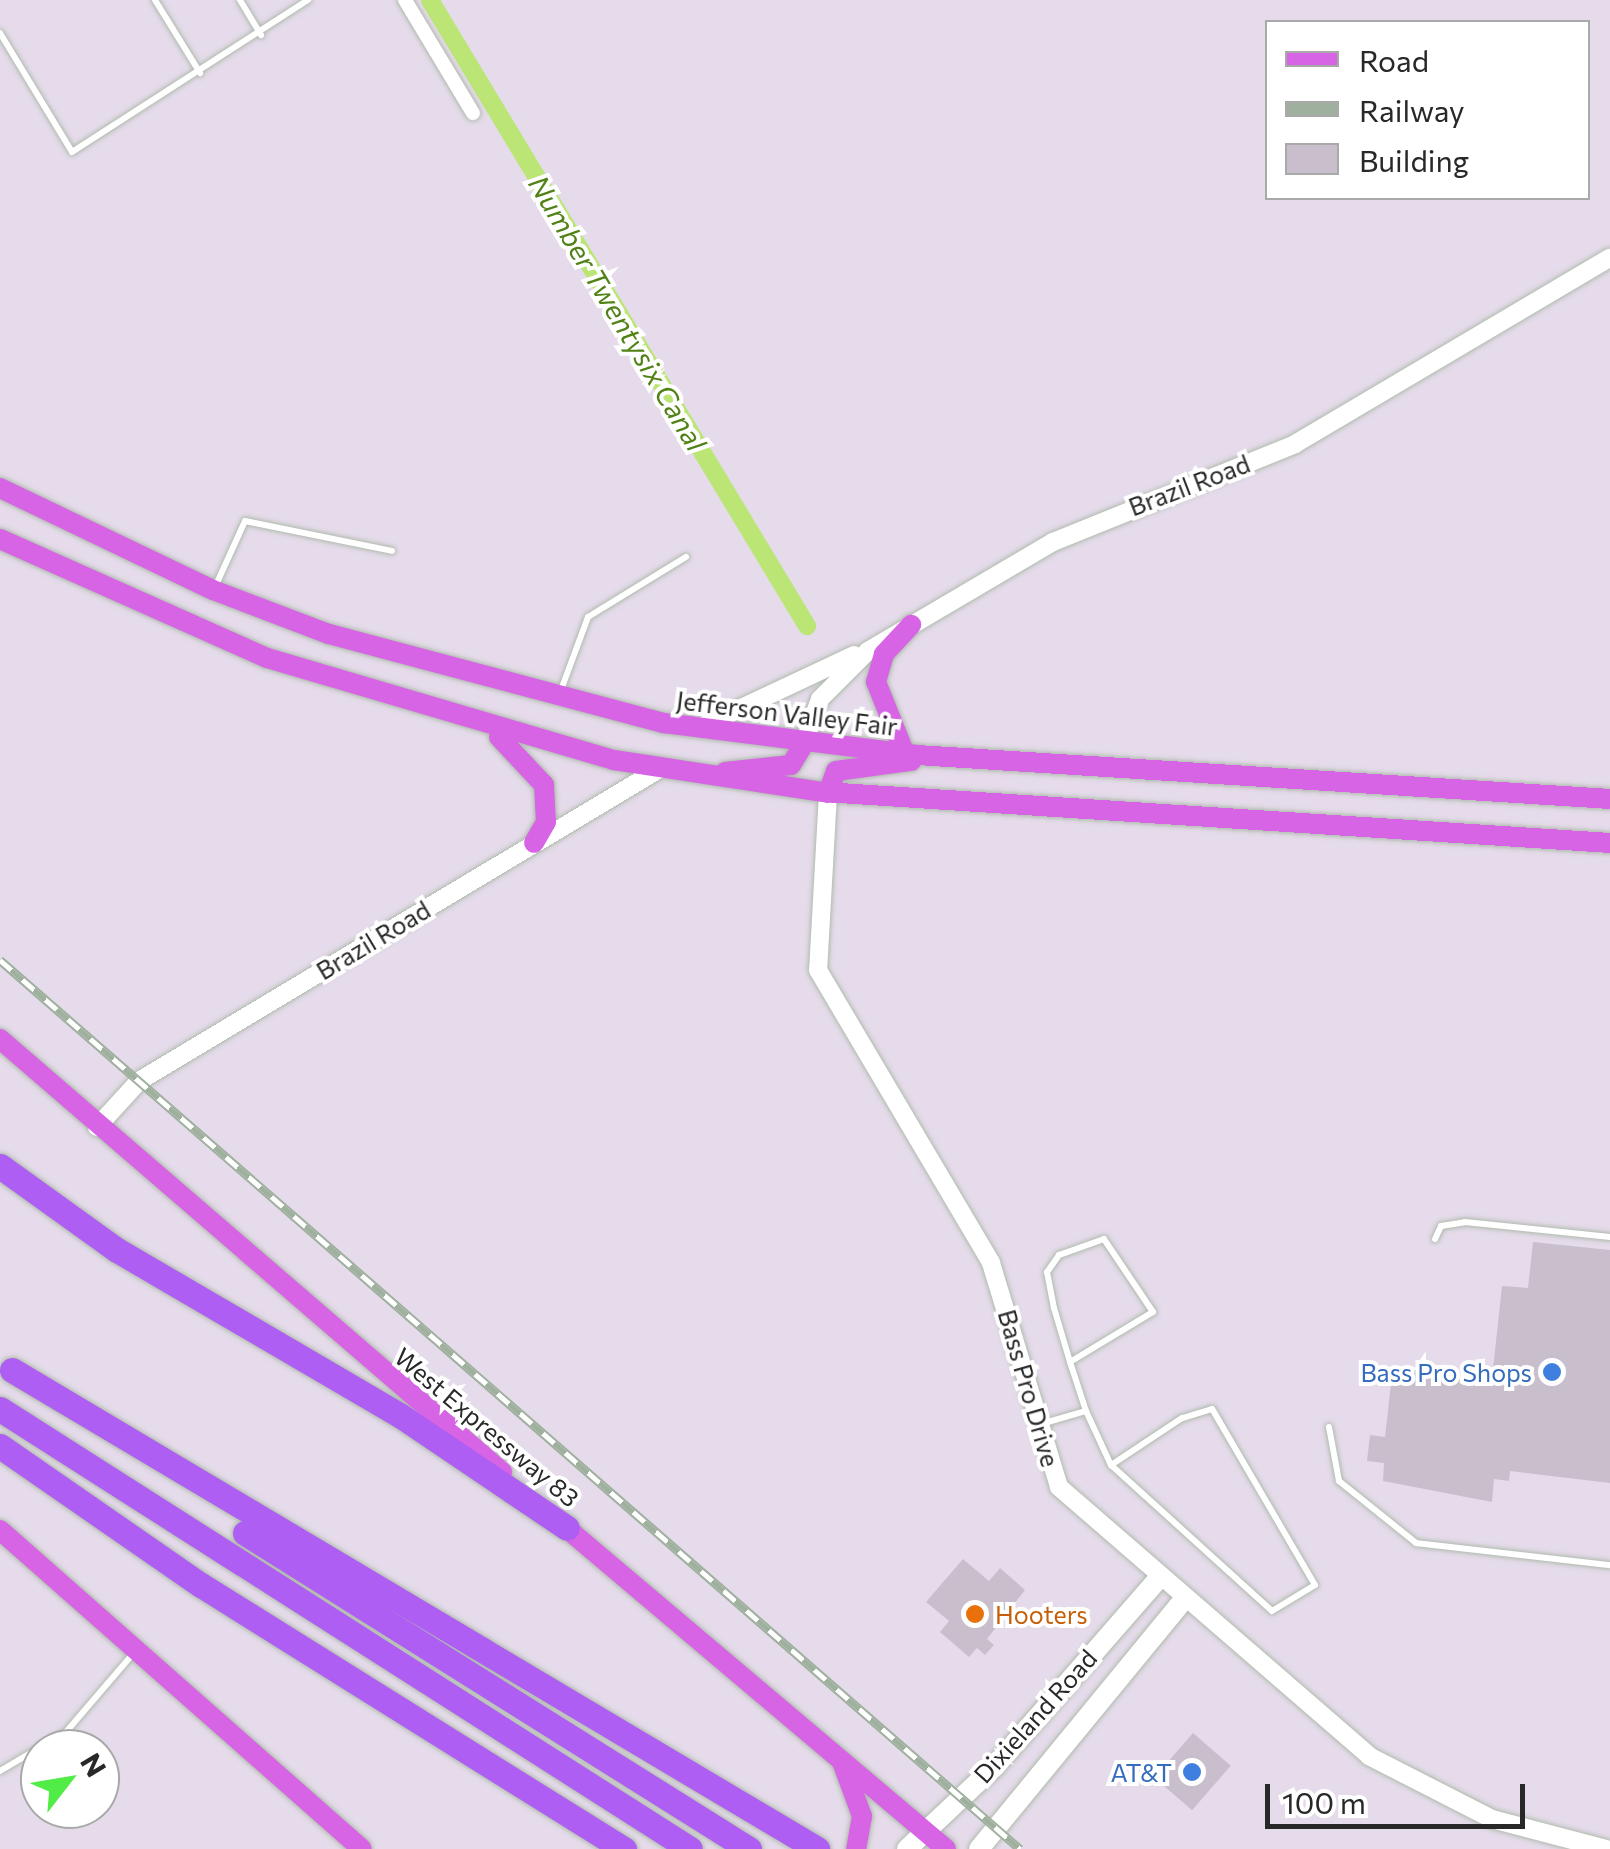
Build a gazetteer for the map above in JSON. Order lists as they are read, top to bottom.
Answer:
{
  "streets": {
    "main road": ["Jefferson Valley Fair", "West Expressway 83", "Dixieland Road"],
    "street": ["Brazil Road", "Bass Pro Drive"]
  },
  "crossings": [
    ["Brazil Road", "Jefferson Valley Fair"],
    ["Brazil Road", "West Expressway 83"],
    ["Bass Pro Drive", "Dixieland Road"],
    ["West Expressway 83", "Dixieland Road"]
  ],
  "water": ["Number Twentysix Canal"],
  "places": ["Bass Pro Shops", "Hooters", "AT&T"],
  "legend": ["Road", "Railway", "Building"],
  "scale_bar": "100 m",
  "north": "top right"
}
